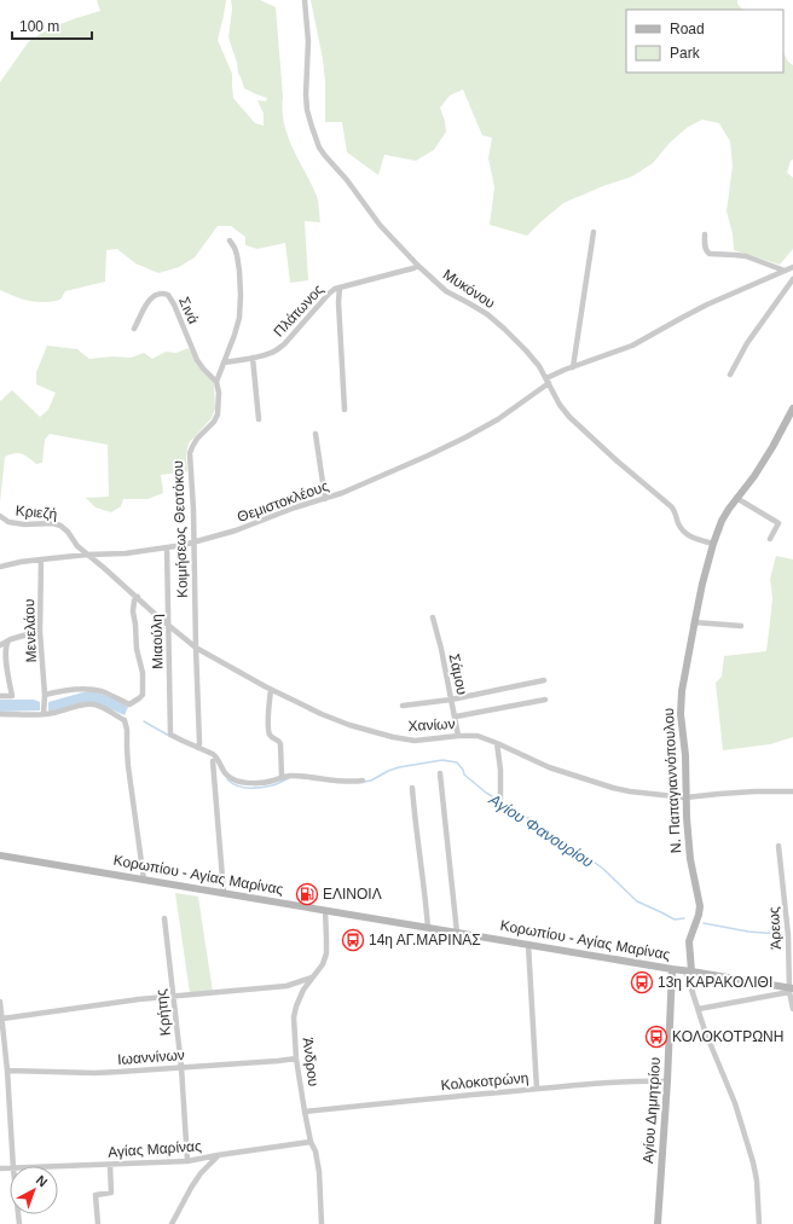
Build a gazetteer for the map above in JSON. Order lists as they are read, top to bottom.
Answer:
{
  "streets": {
    "street": [
      "Μυκόνου",
      "Σινά",
      "Πλάτωνος",
      "Θεμιστοκλέους",
      "Κριεζή",
      "Κοιμήσεως Θεοτόκου",
      "Μενελάου",
      "Μιαούλη",
      "Σάμου",
      "Χανίων",
      "Ν. Παπαγιαννόπουλου",
      "Κορωπίου - Αγίας Μαρίνας",
      "Άρεως",
      "Κρήτης",
      "Ιωαννίνων",
      "Άνδρου",
      "Κολοκοτρώνη",
      "Αγίου Δημητρίου",
      "Αγίας Μαρίνας"
    ]
  },
  "crossings": [
    ["Μυκόνου", "Πλάτωνος"],
    ["Μυκόνου", "Θεμιστοκλέους"],
    ["Μυκόνου", "Ν. Παπαγιαννόπουλου"],
    ["Σινά", "Κοιμήσεως Θεοτόκου"],
    ["Πλάτωνος", "Κοιμήσεως Θεοτόκου"],
    ["Θεμιστοκλέους", "Κριεζή"],
    ["Θεμιστοκλέους", "Κοιμήσεως Θεοτόκου"],
    ["Θεμιστοκλέους", "Μενελάου"],
    ["Θεμιστοκλέους", "Μιαούλη"],
    ["Θεμιστοκλέους", "Χανίων"],
    ["Κριεζή", "Χανίων"],
    ["Κοιμήσεως Θεοτόκου", "Μιαούλη"],
    ["Κοιμήσεως Θεοτόκου", "Χανίων"],
    ["Μιαούλη", "Χανίων"],
    ["Σάμου", "Χανίων"],
    ["Χανίων", "Ν. Παπαγιαννόπουλου"],
    ["Ν. Παπαγιαννόπουλου", "Κορωπίου - Αγίας Μαρίνας"],
    ["Κορωπίου - Αγίας Μαρίνας", "Άρεως"],
    ["Κορωπίου - Αγίας Μαρίνας", "Άνδρου"],
    ["Κορωπίου - Αγίας Μαρίνας", "Αγίου Δημητρίου"],
    ["Κρήτης", "Ιωαννίνων"],
    ["Κρήτης", "Αγίας Μαρίνας"],
    ["Ιωαννίνων", "Άνδρου"],
    ["Άνδρου", "Κολοκοτρώνη"],
    ["Άνδρου", "Αγίας Μαρίνας"],
    ["Κολοκοτρώνη", "Αγίου Δημητρίου"]
  ],
  "water": ["Αγίου Φανουρίου"],
  "places": {
    "fuel station": ["ΕΛΙΝΟΙΛ"],
    "bus stop": ["14η ΑΓ.ΜΑΡΙΝΑΣ", "13η ΚΑΡΑΚΟΛΙΘΙ", "ΚΟΛΟΚΟΤΡΩΝΗ"]
  },
  "legend": ["Road", "Park"],
  "scale_bar": "100 m",
  "north": "top right"
}
